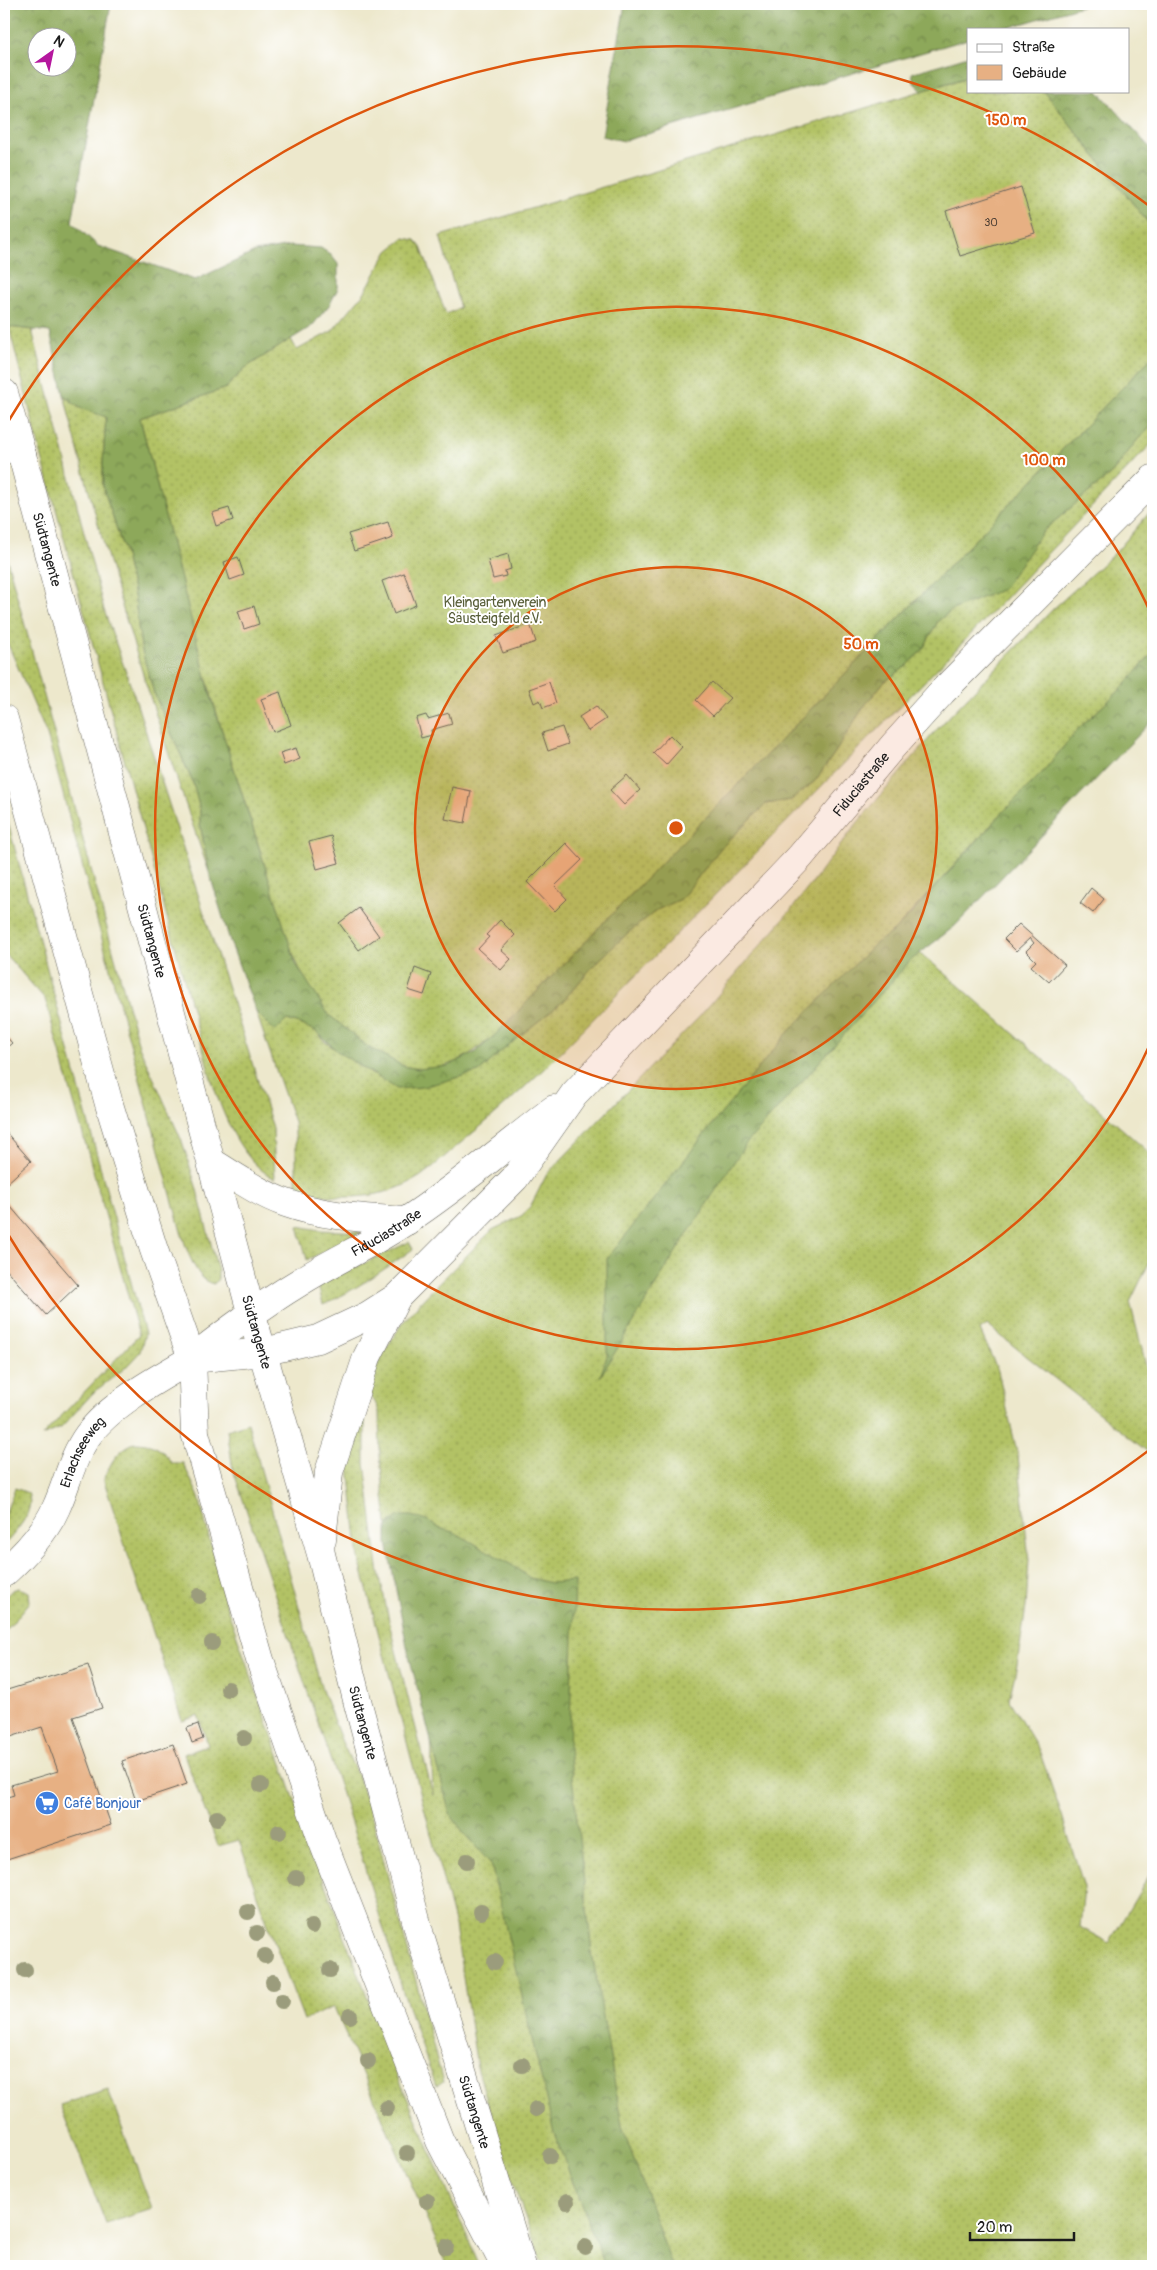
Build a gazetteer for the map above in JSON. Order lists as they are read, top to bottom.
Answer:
{
  "streets": {
    "main road": ["Südtangente", "Fiduciastraße", "Erlachseeweg"]
  },
  "crossings": [
    ["Südtangente", "Fiduciastraße"],
    ["Fiduciastraße", "Erlachseeweg"]
  ],
  "parks": ["Kleingartenverein Säusteigfeld e.V."],
  "places": {
    "supermarket": ["Café Bonjour"]
  },
  "house_numbers": ["30"],
  "legend": ["Straße", "Gebäude"],
  "scale_bar": "20 m",
  "north": "top right",
  "rings": ["150 m", "100 m", "50 m"]
}
